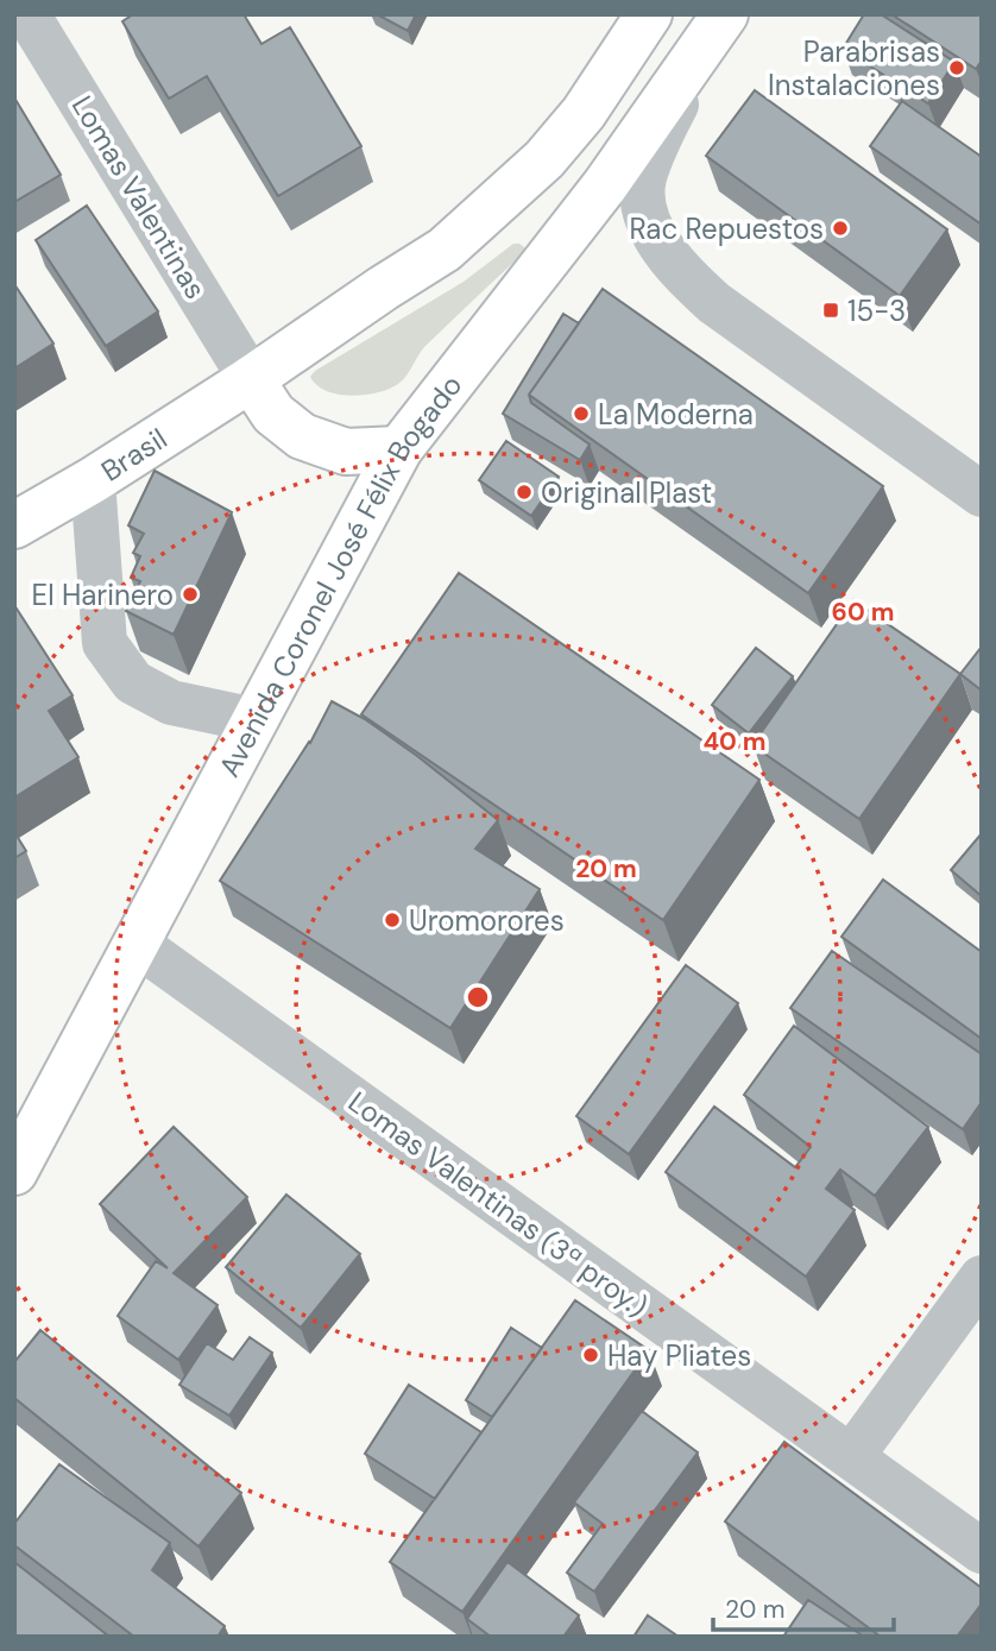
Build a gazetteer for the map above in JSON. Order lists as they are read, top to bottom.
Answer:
{
  "streets": {
    "main road": ["Brasil", "Avenida Coronel José Félix Bogado"],
    "street": ["Lomas Valentinas", "Lomas Valentinas (3ª proy.)"]
  },
  "crossings": [
    ["Lomas Valentinas", "Brasil"],
    ["Avenida Coronel José Félix Bogado", "Lomas Valentinas (3ª proy.)"]
  ],
  "places": {
    "other": [
      "Parabrisas Instalaciones",
      "Rac Repuestos",
      "La Moderna",
      "Original Plast",
      "El Harinero",
      "Uromorores",
      "Hay Pliates"
    ],
    "transit": ["15-3"]
  },
  "scale_bar": "20 m",
  "rings": ["60 m", "40 m", "20 m"]
}
